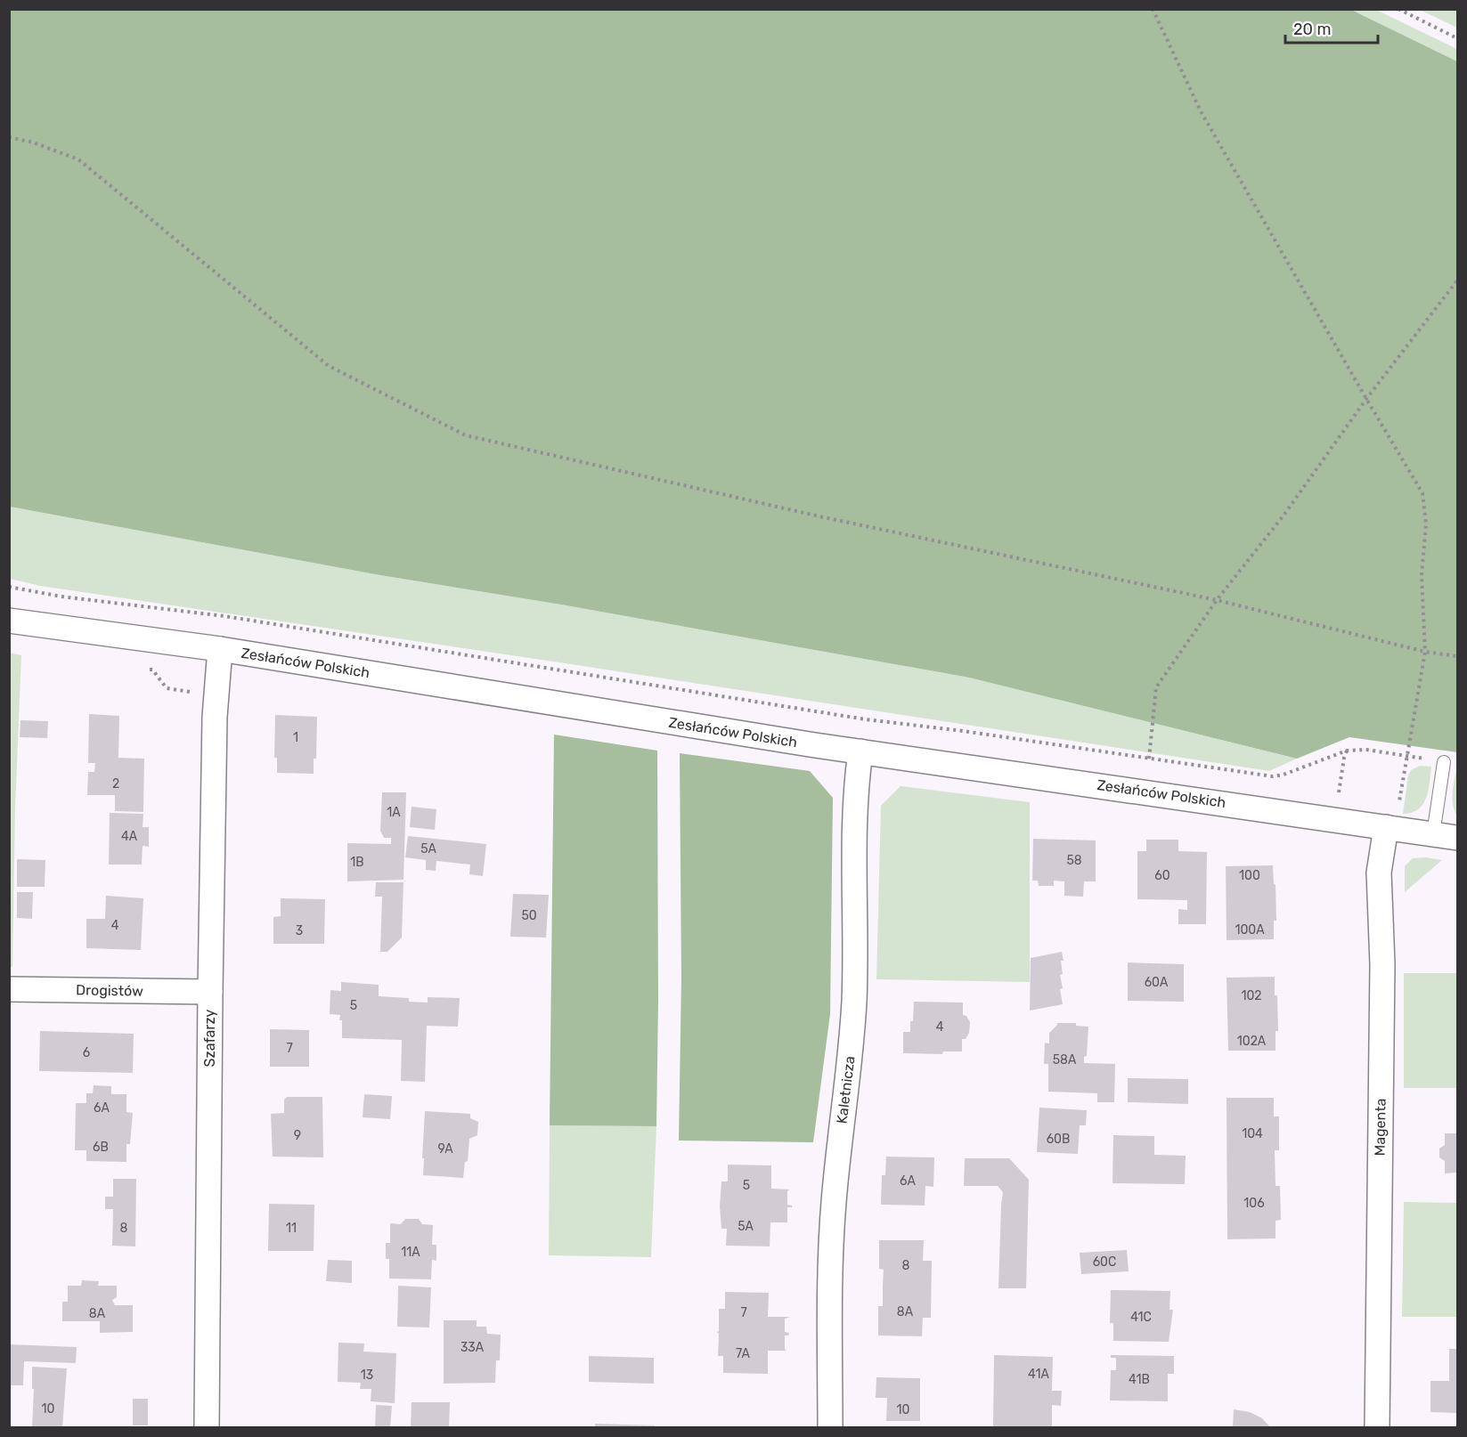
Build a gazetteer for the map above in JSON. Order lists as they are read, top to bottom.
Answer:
{
  "streets": {
    "street": [
      "Zesłańców Polskich",
      "Drogistów",
      "Szafarzy",
      "Kaletnicza",
      "Magenta"
    ]
  },
  "crossings": [
    ["Zesłańców Polskich", "Szafarzy"],
    ["Zesłańców Polskich", "Kaletnicza"],
    ["Zesłańców Polskich", "Magenta"],
    ["Drogistów", "Szafarzy"]
  ],
  "house_numbers": [
    "1",
    "2",
    "1A",
    "4A",
    "5A",
    "58",
    "1B",
    "60",
    "100",
    "50",
    "4",
    "100A",
    "3",
    "60A",
    "102",
    "5",
    "4",
    "102A",
    "7",
    "6",
    "58A",
    "6A",
    "104",
    "9",
    "60B",
    "6B",
    "9A",
    "6A",
    "5",
    "106",
    "5A",
    "8",
    "11",
    "11A",
    "60C",
    "8",
    "8A",
    "7",
    "8A",
    "41C",
    "33A",
    "7A",
    "41A",
    "13",
    "41B",
    "10",
    "10"
  ],
  "scale_bar": "20 m"
}
